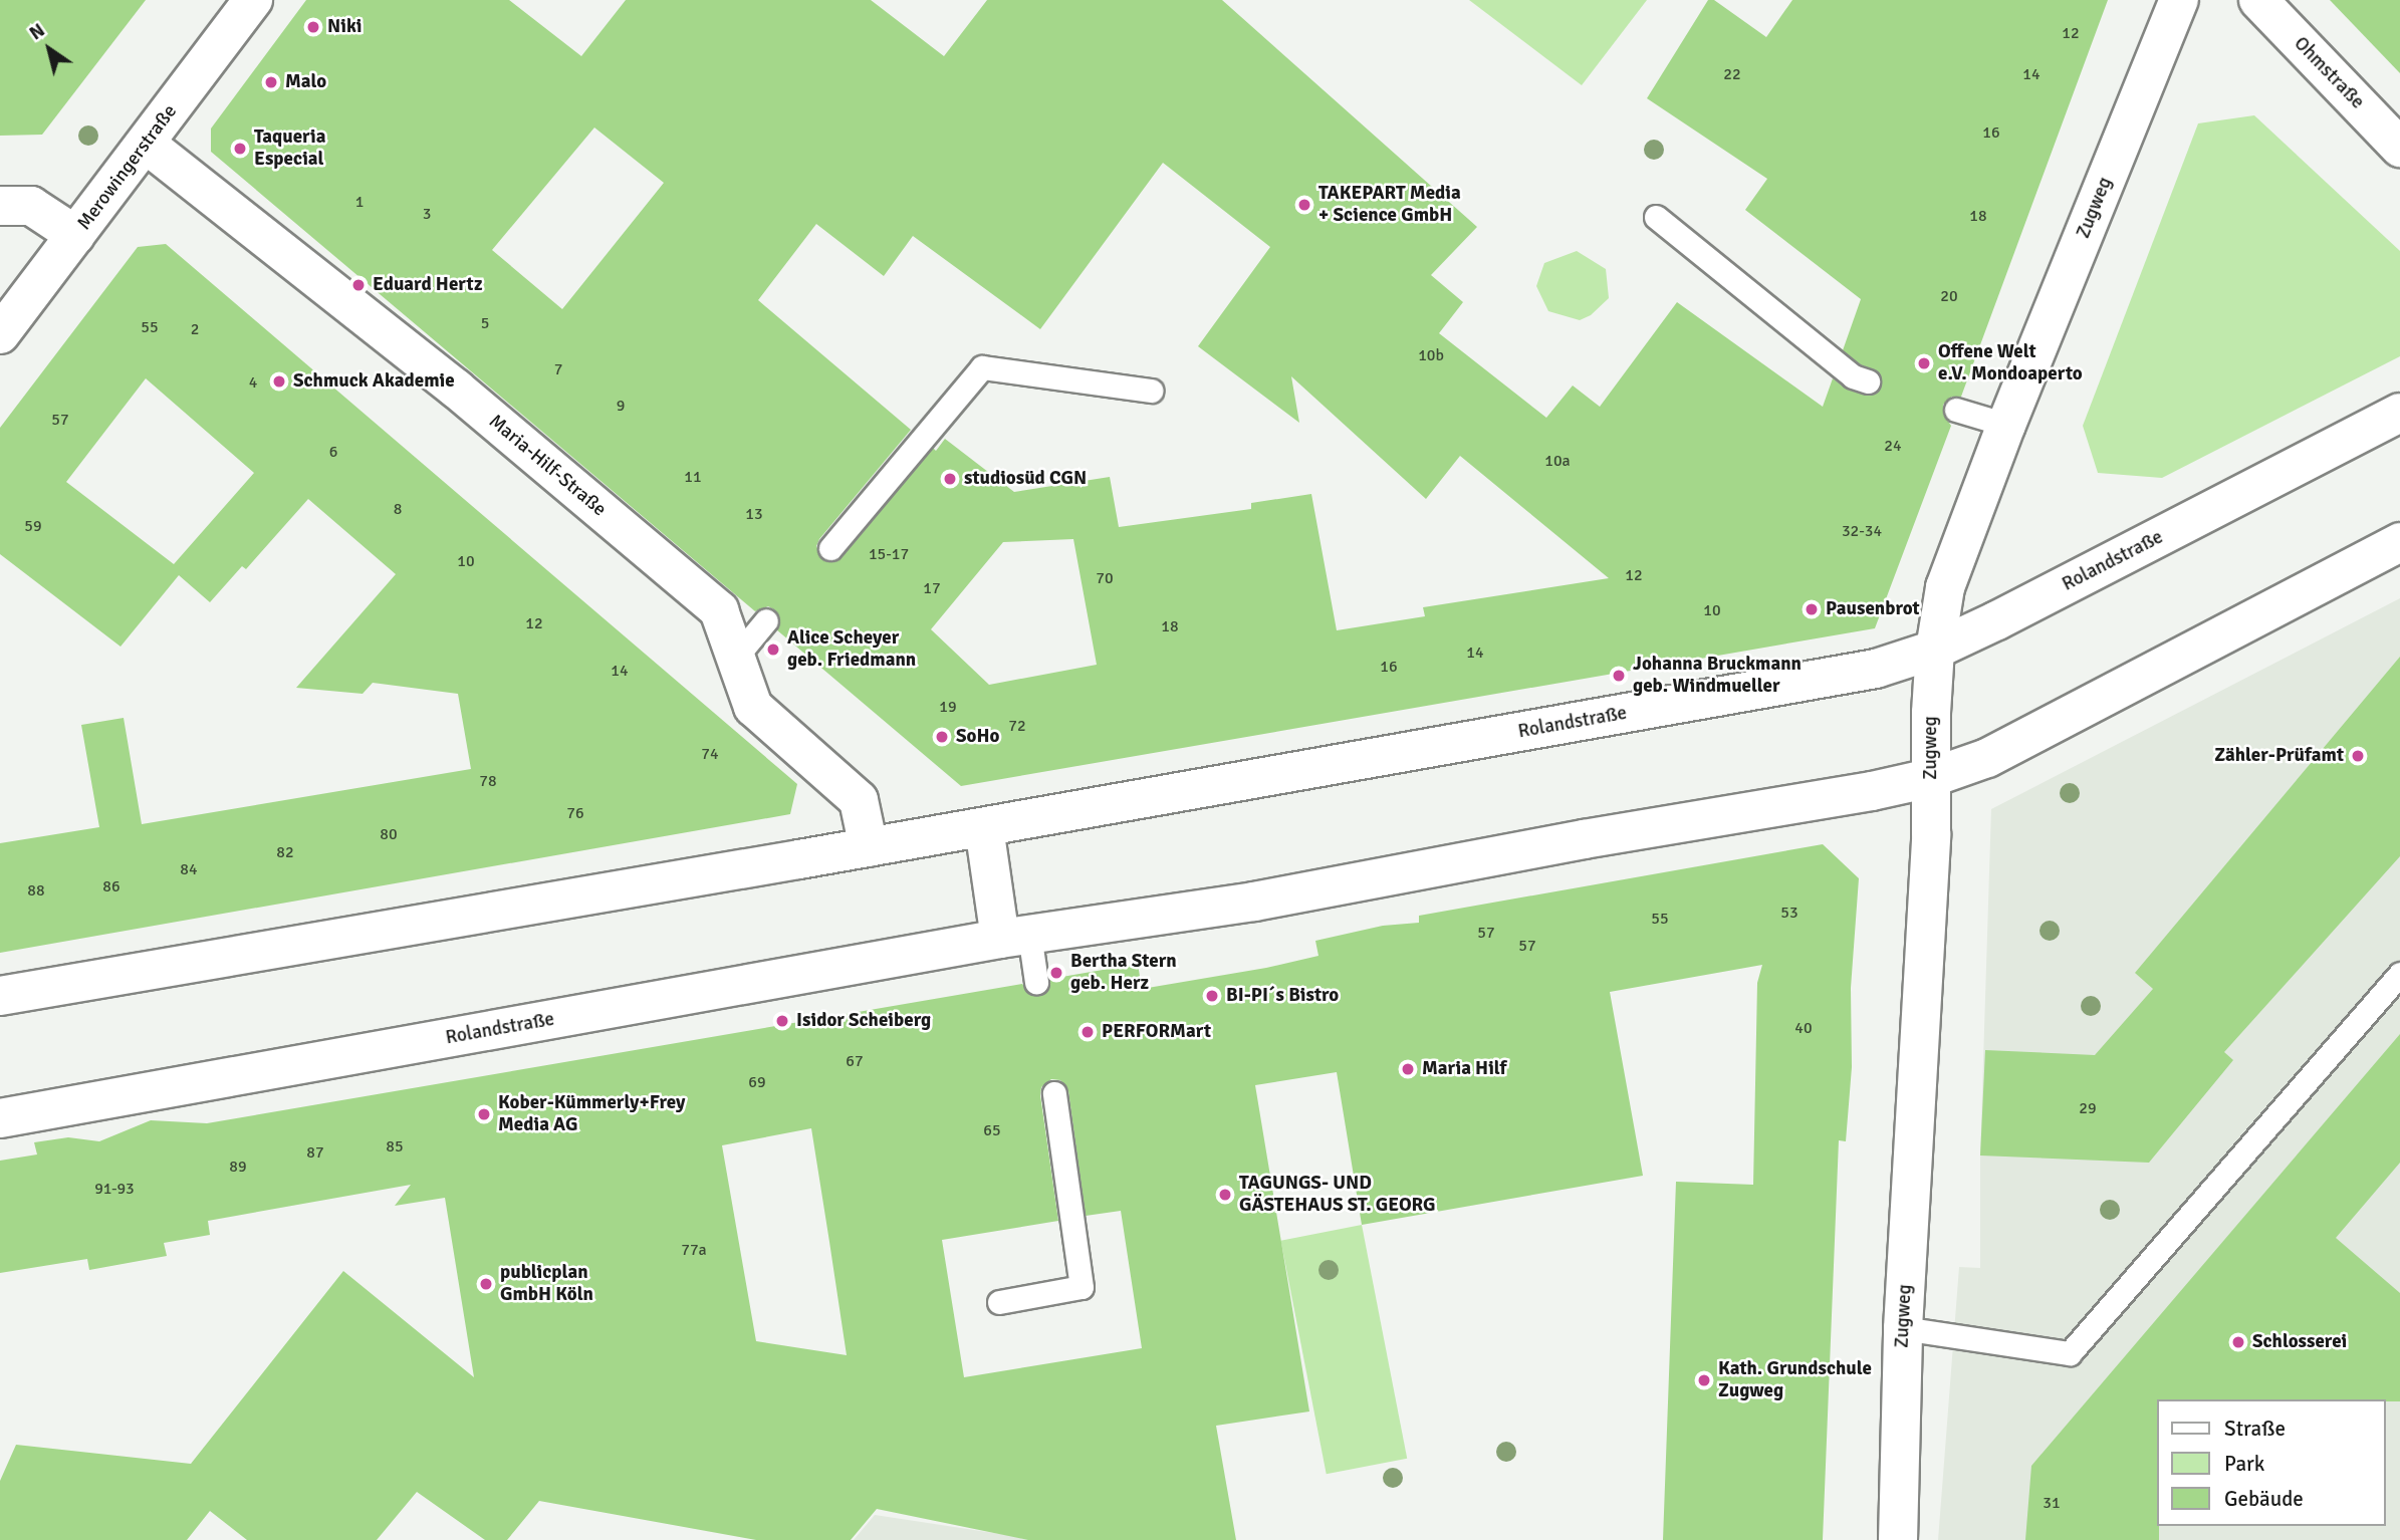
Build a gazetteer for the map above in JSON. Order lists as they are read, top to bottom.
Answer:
{
  "streets": {
    "street": [
      "Ohmstraße",
      "Merowingerstraße",
      "Zugweg",
      "Maria-Hilf-Straße",
      "Rolandstraße"
    ]
  },
  "crossings": [
    ["Merowingerstraße", "Maria-Hilf-Straße"],
    ["Zugweg", "Rolandstraße"],
    ["Maria-Hilf-Straße", "Rolandstraße"]
  ],
  "places": [
    "Niki",
    "Malo",
    "Taqueria Especial",
    "TAKEPART Media + Science GmbH",
    "Eduard Hertz",
    "Offene Welt e.V. Mondoaperto",
    "Schmuck Akademie",
    "studiosüd CGN",
    "Pausenbrot",
    "Alice Scheyer geb. Friedmann",
    "Johanna Bruckmann geb. Windmueller",
    "SoHo",
    "Zähler-Prüfamt",
    "Bertha Stern geb. Herz",
    "BI-PI´s Bistro",
    "Isidor Scheiberg",
    "PERFORMart",
    "Maria Hilf",
    "Kober-Kümmerly+Frey Media AG",
    "TAGUNGS- UND GÄSTEHAUS ST. GEORG",
    "publicplan GmbH Köln",
    "Schlosserei",
    "Kath. Grundschule Zugweg"
  ],
  "house_numbers": [
    "12",
    "22",
    "14",
    "16",
    "1",
    "3",
    "18",
    "20",
    "5",
    "55",
    "2",
    "10b",
    "7",
    "4",
    "9",
    "57",
    "24",
    "6",
    "10a",
    "11",
    "8",
    "13",
    "59",
    "32-34",
    "15-17",
    "10",
    "12",
    "70",
    "17",
    "10",
    "12",
    "18",
    "14",
    "16",
    "14",
    "19",
    "72",
    "74",
    "78",
    "76",
    "80",
    "82",
    "84",
    "86",
    "88",
    "53",
    "55",
    "57",
    "57",
    "40",
    "67",
    "69",
    "29",
    "65",
    "85",
    "87",
    "89",
    "91-93",
    "77a",
    "31"
  ],
  "legend": ["Straße", "Park", "Gebäude"],
  "north": "top left"
}
